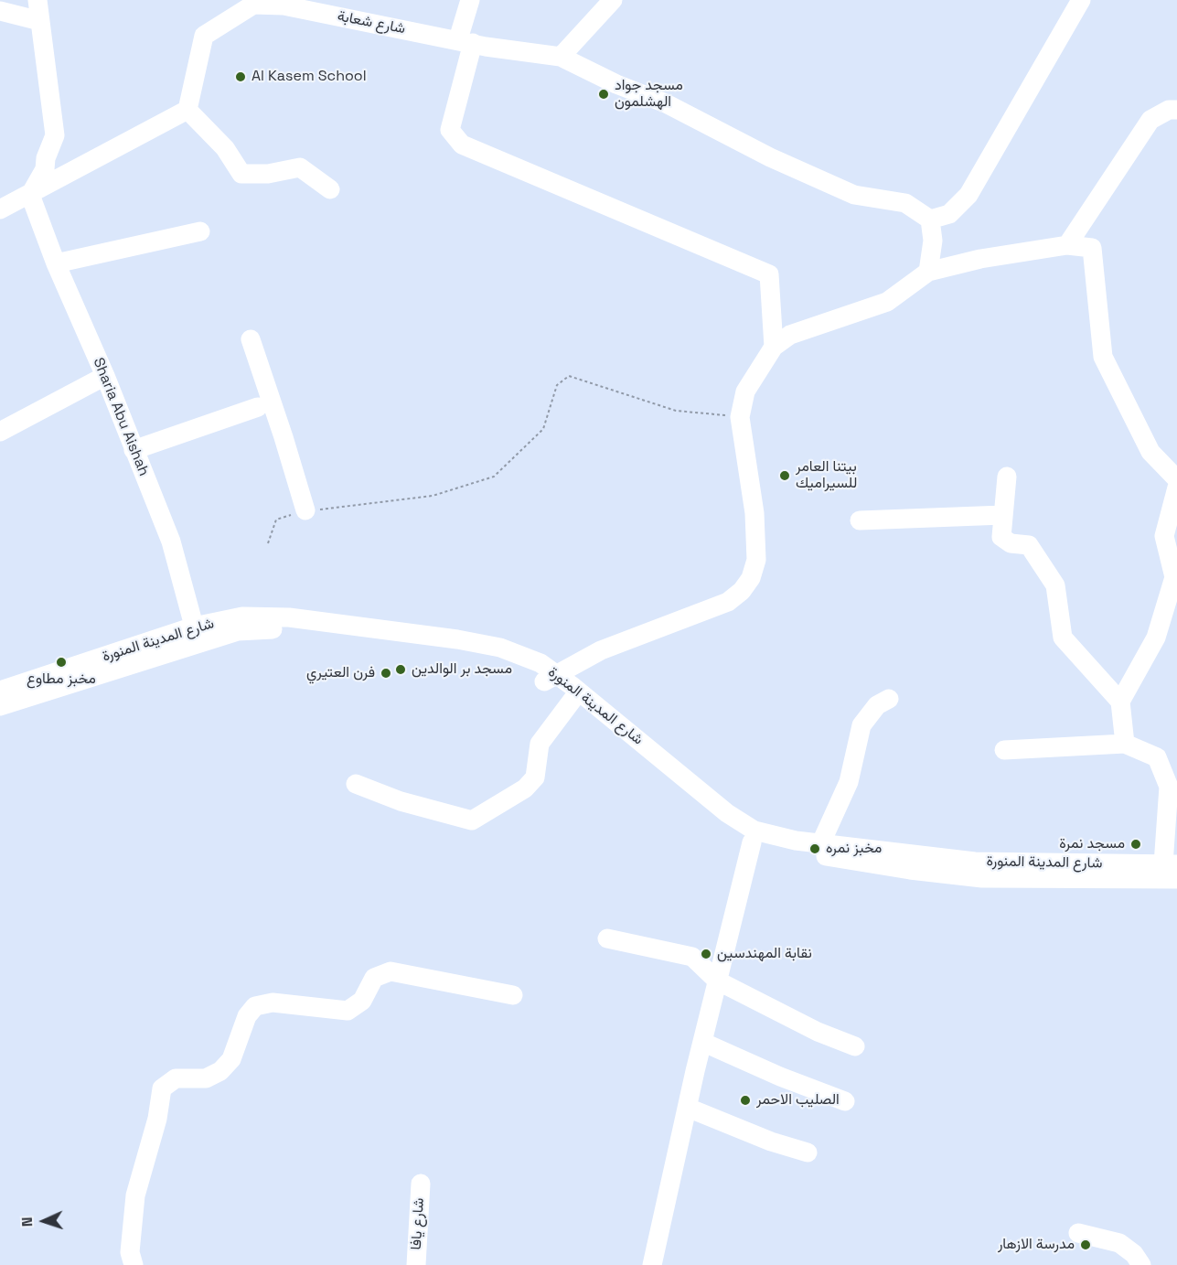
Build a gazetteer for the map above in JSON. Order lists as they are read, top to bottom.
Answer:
{
  "streets": {
    "street": [
      "شارع شعابة",
      "Sharia Abu Aishah",
      "شارع المدينة المنورة",
      "شارع يافا"
    ]
  },
  "crossings": [
    ["Sharia Abu Aishah", "شارع المدينة المنورة"]
  ],
  "places": [
    "Al Kasem School",
    "مسجد جواد الهشلمون",
    "بيتنا العامر للسيراميك",
    "مخبز مطاوع",
    "مسجد بر الوالدين",
    "فرن العتيري",
    "مسجد نمرة",
    "مخبز نمره",
    "نقابة المهندسين",
    "الصليب الاحمر",
    "مدرسة الازهار"
  ],
  "north": "left"
}
